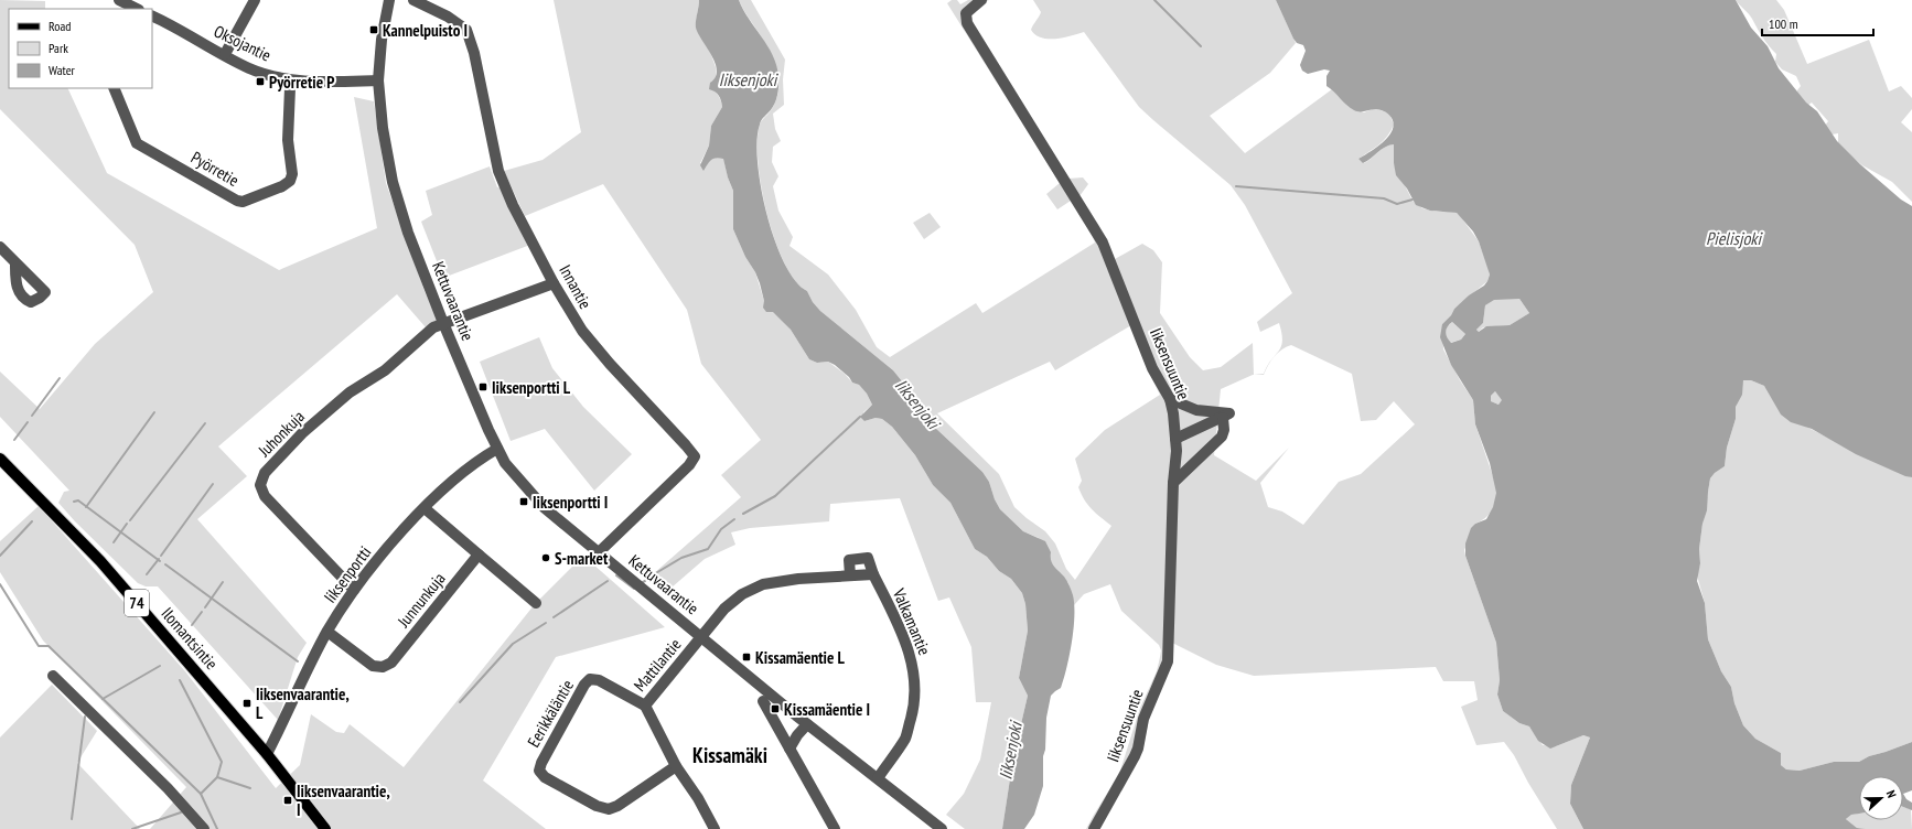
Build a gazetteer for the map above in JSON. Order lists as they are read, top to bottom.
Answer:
{
  "streets": {
    "main road": ["74", "Ilomantsintie"],
    "street": [
      "Oksojantie",
      "Pyörretie",
      "Innantie",
      "Kettuvaarantie",
      "Iiksensuuntie",
      "Juhonkuja",
      "Iiksenportti",
      "Junnunkuja",
      "Valkamantie",
      "Mattilantie",
      "Eerikkäläntie"
    ]
  },
  "crossings": [
    ["Oksojantie", "Pyörretie"],
    ["Oksojantie", "Kettuvaarantie"],
    ["Innantie", "Kettuvaarantie"],
    ["Innantie", "Juhonkuja"],
    ["Kettuvaarantie", "Juhonkuja"],
    ["Kettuvaarantie", "Iiksenportti"],
    ["Kettuvaarantie", "Valkamantie"],
    ["Kettuvaarantie", "Mattilantie"],
    ["Juhonkuja", "Iiksenportti"],
    ["Iiksenportti", "Junnunkuja"],
    ["Iiksenportti", "Ilomantsintie"],
    ["Valkamantie", "Mattilantie"],
    ["Mattilantie", "Eerikkäläntie"]
  ],
  "districts": ["Kissamäki"],
  "water": ["Iiksenjoki", "Pielisjoki"],
  "places": {
    "transit": [
      "Kannelpuisto I",
      "Pyörretie P",
      "Iiksenportti L",
      "Iiksenportti I",
      "Kissamäentie L",
      "Iiksenvaarantie, L",
      "Kissamäentie I",
      "Iiksenvaarantie, I"
    ],
    "other": ["S-market"]
  },
  "legend": ["Road", "Park", "Water"],
  "scale_bar": "100 m",
  "north": "right"
}
